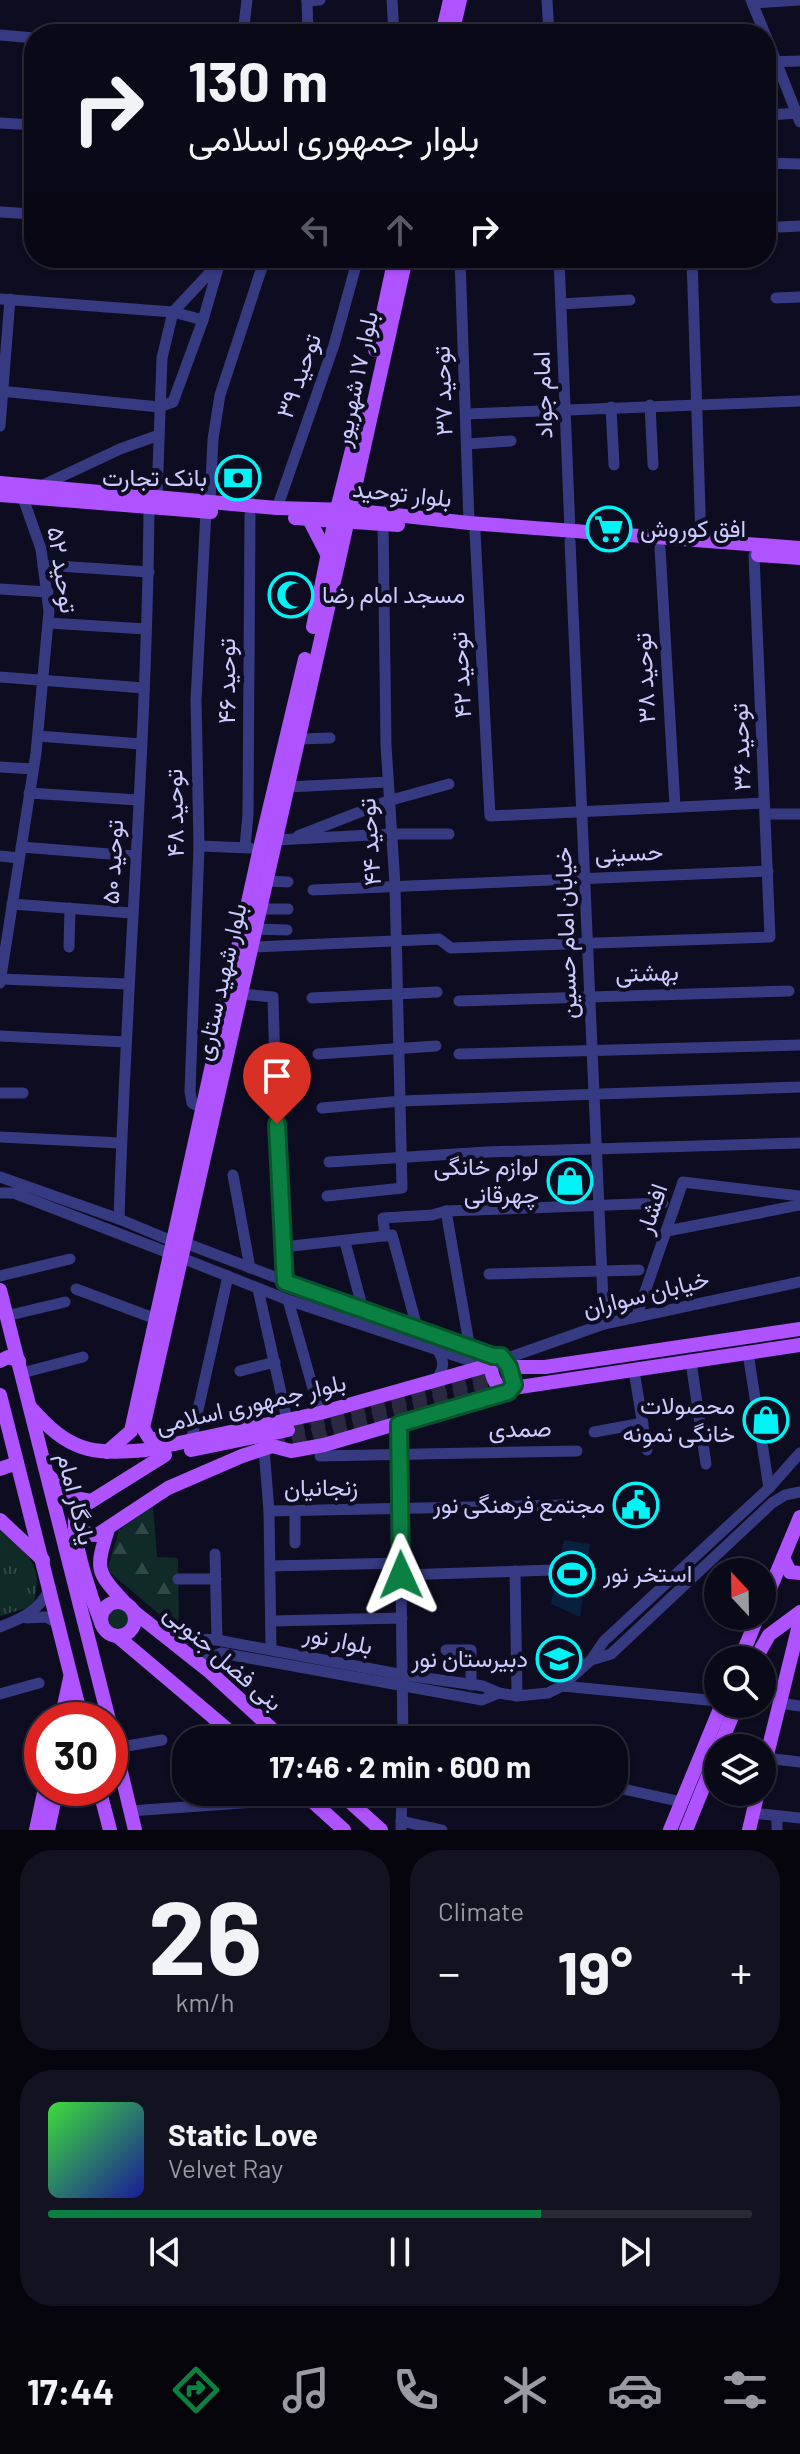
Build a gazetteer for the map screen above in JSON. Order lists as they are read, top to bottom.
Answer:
{
  "streets": {
    "main road": [
      "بلوار ۱۷ شهریور",
      "بلوار توحید",
      "بلوار شهید ستاری",
      "بلوار جمهوری اسلامی",
      "یادگار امام",
      "بنی فضل جنوبی"
    ],
    "street": [
      "توحید ۳۹",
      "توحید ۳۷",
      "امام جواد",
      "توحید ۵۲",
      "توحید ۴۲",
      "توحید ۳۸",
      "توحید ۴۶",
      "توحید ۳۶",
      "توحید ۴۸",
      "توحید ۴۴",
      "حسینی",
      "توحید ۵۰",
      "خیابان امام حسین",
      "بهشتی",
      "افشار",
      "خیابان سواران",
      "صمدی",
      "زنجانیان",
      "بلوار نور"
    ]
  },
  "crossings": [
    ["توحید ۳۹", "بلوار توحید"],
    ["بلوار ۱۷ شهریور", "بلوار توحید"],
    ["بلوار ۱۷ شهریور", "بلوار شهید ستاری"],
    ["توحید ۳۷", "بلوار توحید"],
    ["توحید ۳۷", "توحید ۴۲"],
    ["امام جواد", "بلوار توحید"],
    ["امام جواد", "خیابان امام حسین"],
    ["بلوار توحید", "توحید ۵۲"],
    ["بلوار توحید", "توحید ۴۲"],
    ["بلوار توحید", "توحید ۳۸"],
    ["بلوار توحید", "توحید ۴۶"],
    ["بلوار توحید", "توحید ۳۶"],
    ["بلوار توحید", "توحید ۴۸"],
    ["بلوار توحید", "توحید ۴۴"],
    ["بلوار توحید", "توحید ۵۰"],
    ["بلوار توحید", "خیابان امام حسین"],
    ["بلوار توحید", "بلوار شهید ستاری"],
    ["توحید ۴۲", "خیابان امام حسین"],
    ["توحید ۴۶", "بلوار شهید ستاری"],
    ["توحید ۳۶", "حسینی"],
    ["توحید ۳۶", "خیابان امام حسین"],
    ["توحید ۴۸", "بلوار شهید ستاری"],
    ["توحید ۴۴", "حسینی"],
    ["حسینی", "خیابان امام حسین"],
    ["خیابان امام حسین", "بهشتی"],
    ["خیابان امام حسین", "خیابان سواران"],
    ["افشار", "خیابان سواران"],
    ["خیابان سواران", "بلوار جمهوری اسلامی"],
    ["بلوار جمهوری اسلامی", "یادگار امام"],
    ["بلوار نور", "بنی فضل جنوبی"]
  ],
  "places": {
    "bank": ["بانک تجارت"],
    "supermarket": ["افق کوروش"],
    "mosque": ["مسجد امام رضا"],
    "shop": ["لوازم خانگی چهرقانی", "محصولات خانگی نمونه"],
    "public building": ["مجتمع فرهنگی نور"],
    "sports": ["استخر نور"],
    "school or university": ["دبیرستان نور"]
  },
  "north": "top",
  "page": {
    "turn": ["130 m", "بلوار جمهوری اسلامی"],
    "limit": "30",
    "trip": "17:46 · 2 min · 600 m",
    "tile": [
      ["26", "km/h"],
      "Climate"
    ],
    "heat": ["−", "19°", "+"],
    "song": ["Static Love", "Velvet Ray"],
    "tabs": "17:44"
  }
}
